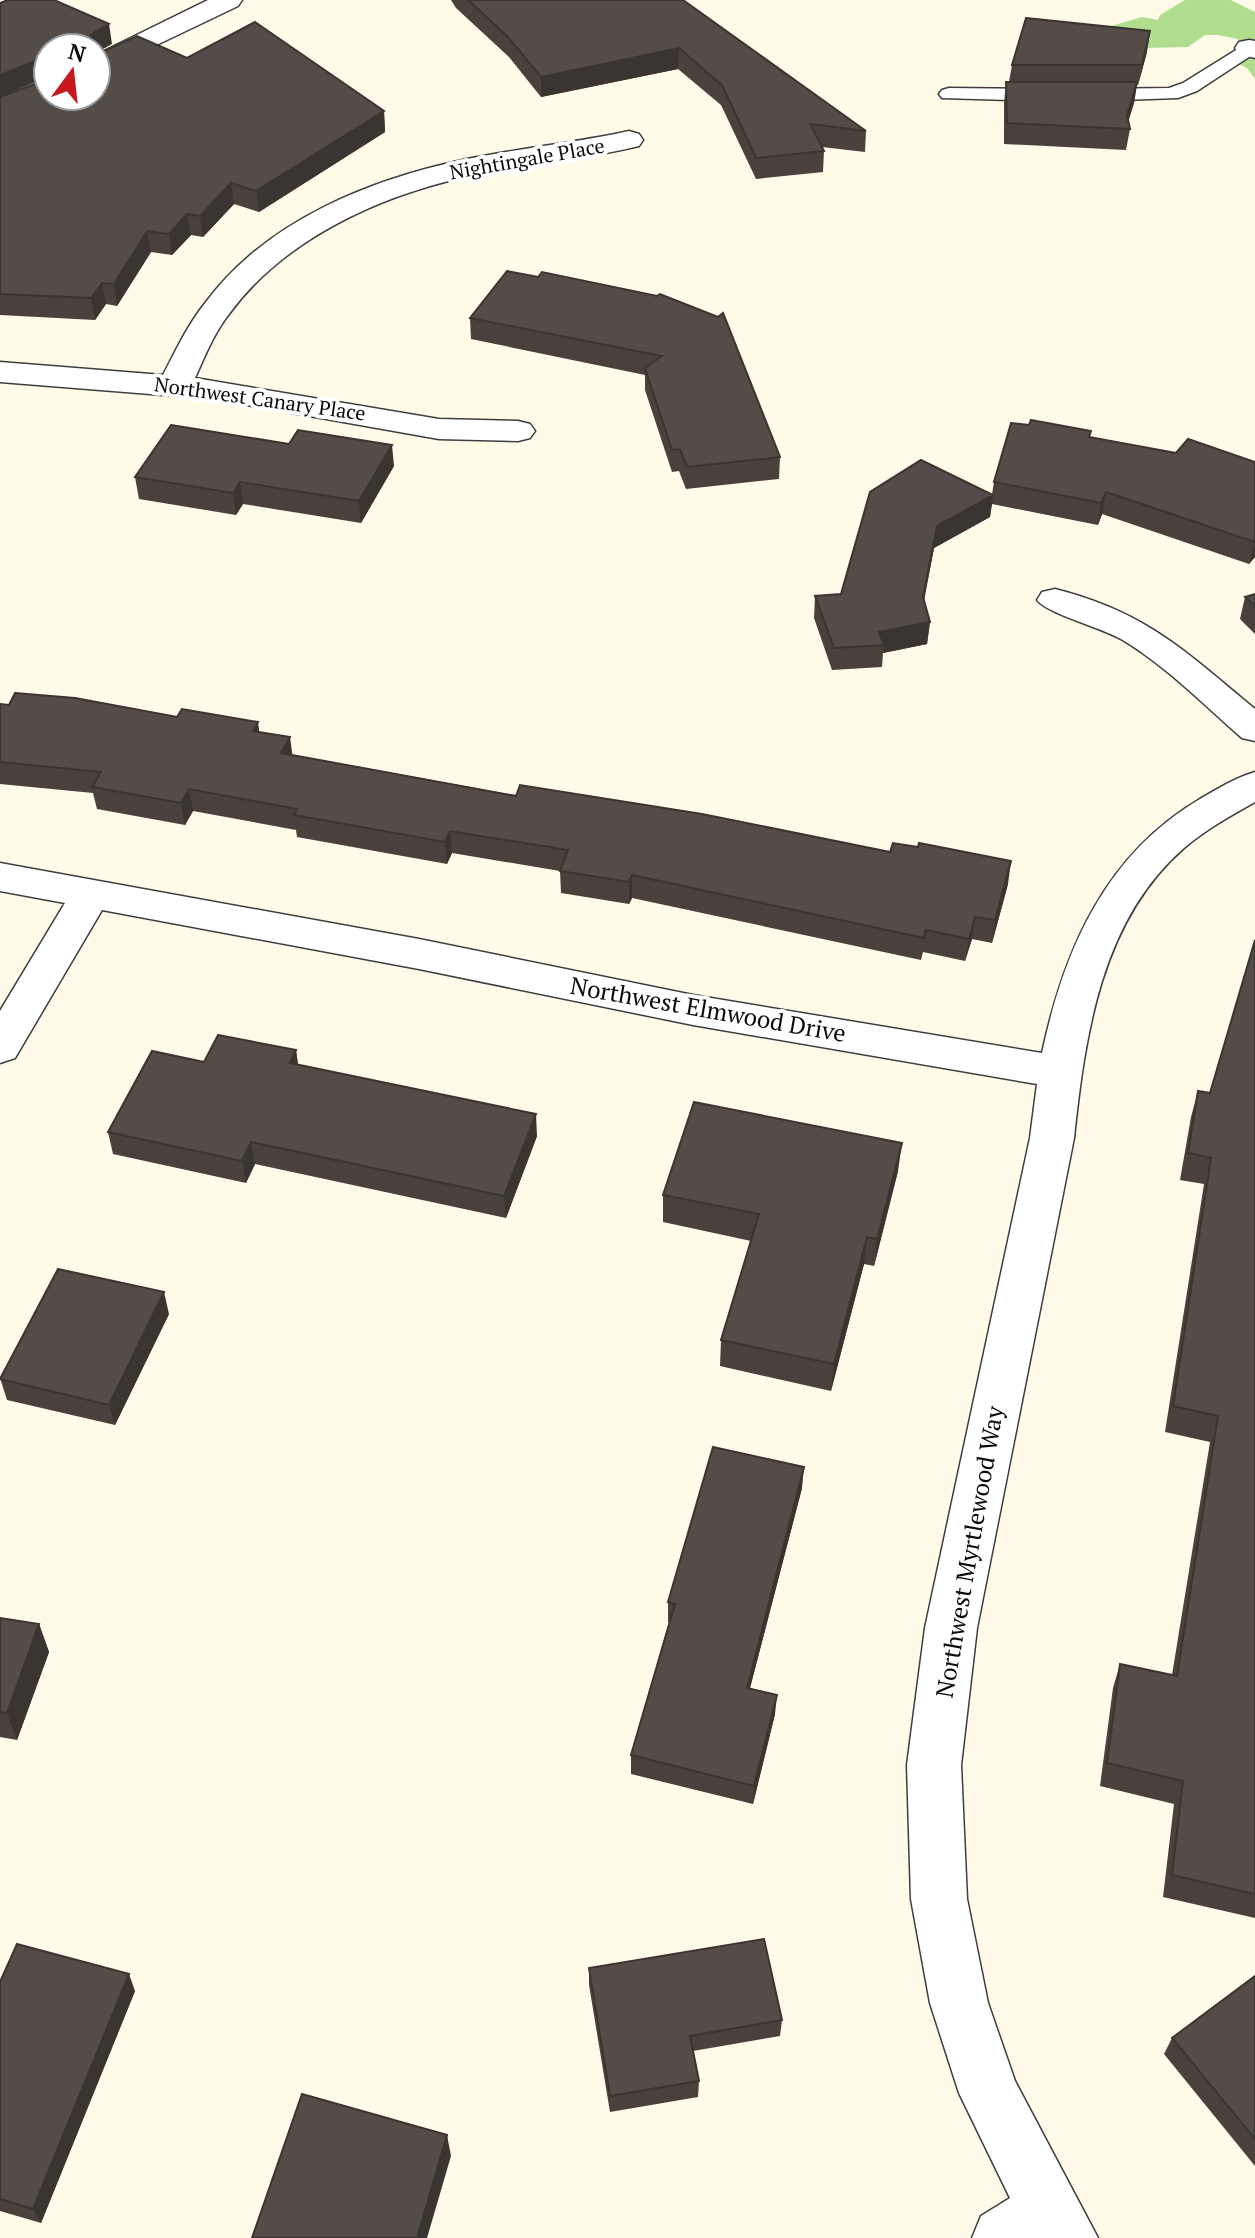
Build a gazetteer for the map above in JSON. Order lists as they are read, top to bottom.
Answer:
{
  "streets": {
    "street": [
      "Nightingale Place",
      "Northwest Canary Place",
      "Northwest Elmwood Drive",
      "Northwest Myrtlewood Way"
    ]
  },
  "crossings": [
    ["Nightingale Place", "Northwest Canary Place"],
    ["Northwest Elmwood Drive", "Northwest Myrtlewood Way"]
  ],
  "north": "top"
}
